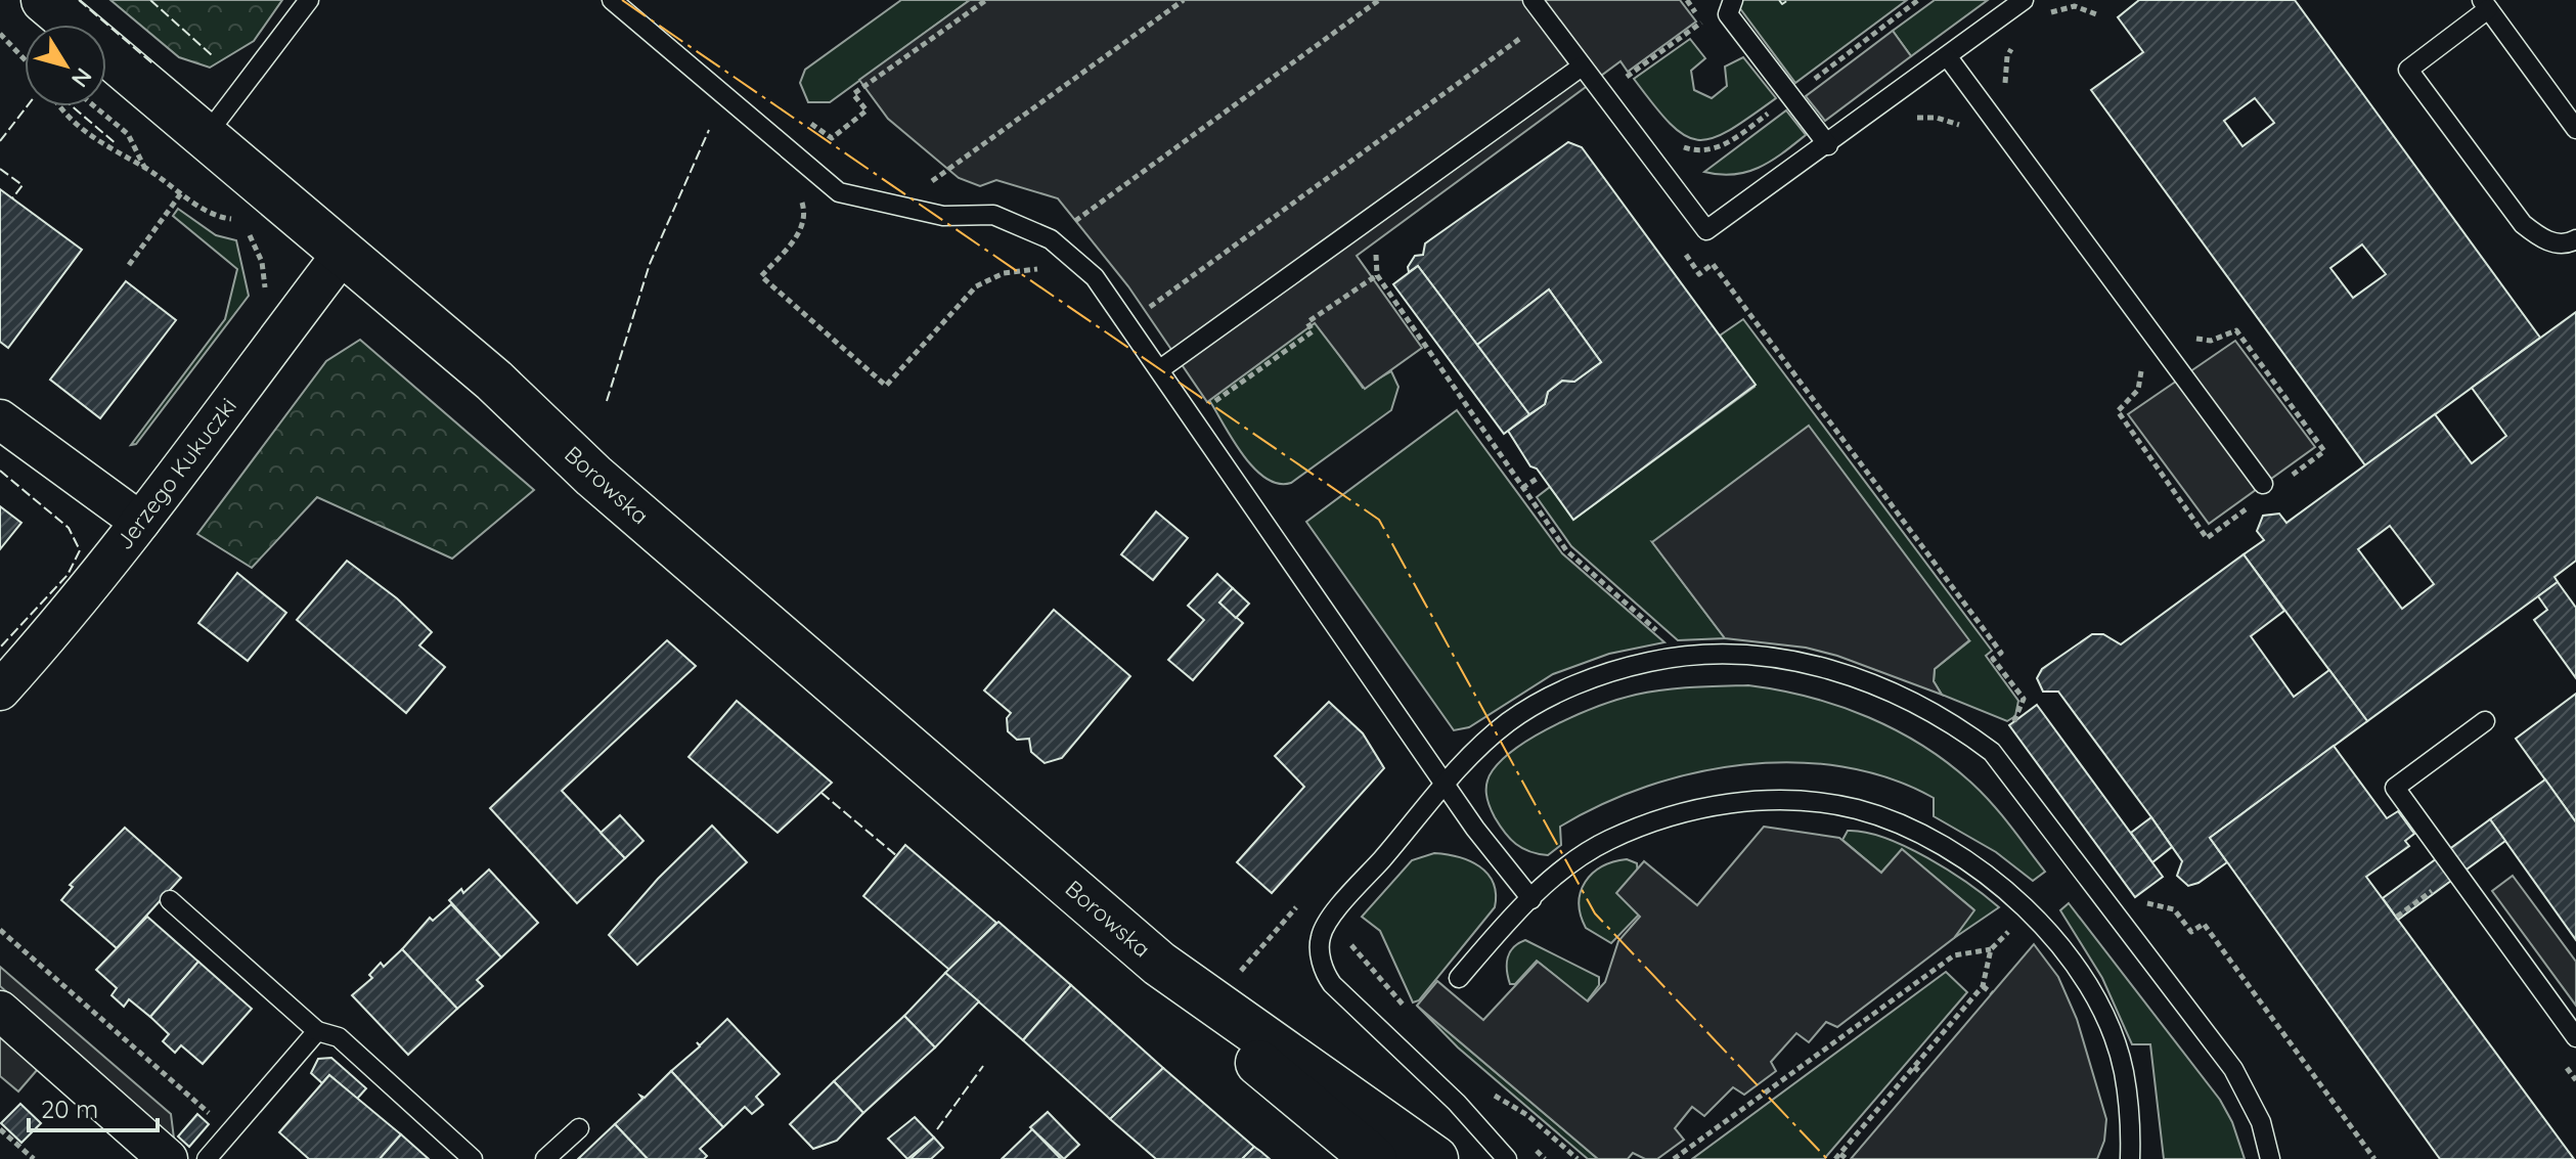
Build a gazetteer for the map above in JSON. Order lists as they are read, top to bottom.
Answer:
{
  "streets": {
    "street": ["Jerzego Kukuczki", "Borowska"]
  },
  "crossings": [
    ["Jerzego Kukuczki", "Borowska"]
  ],
  "scale_bar": "20 m",
  "north": "bottom right"
}
